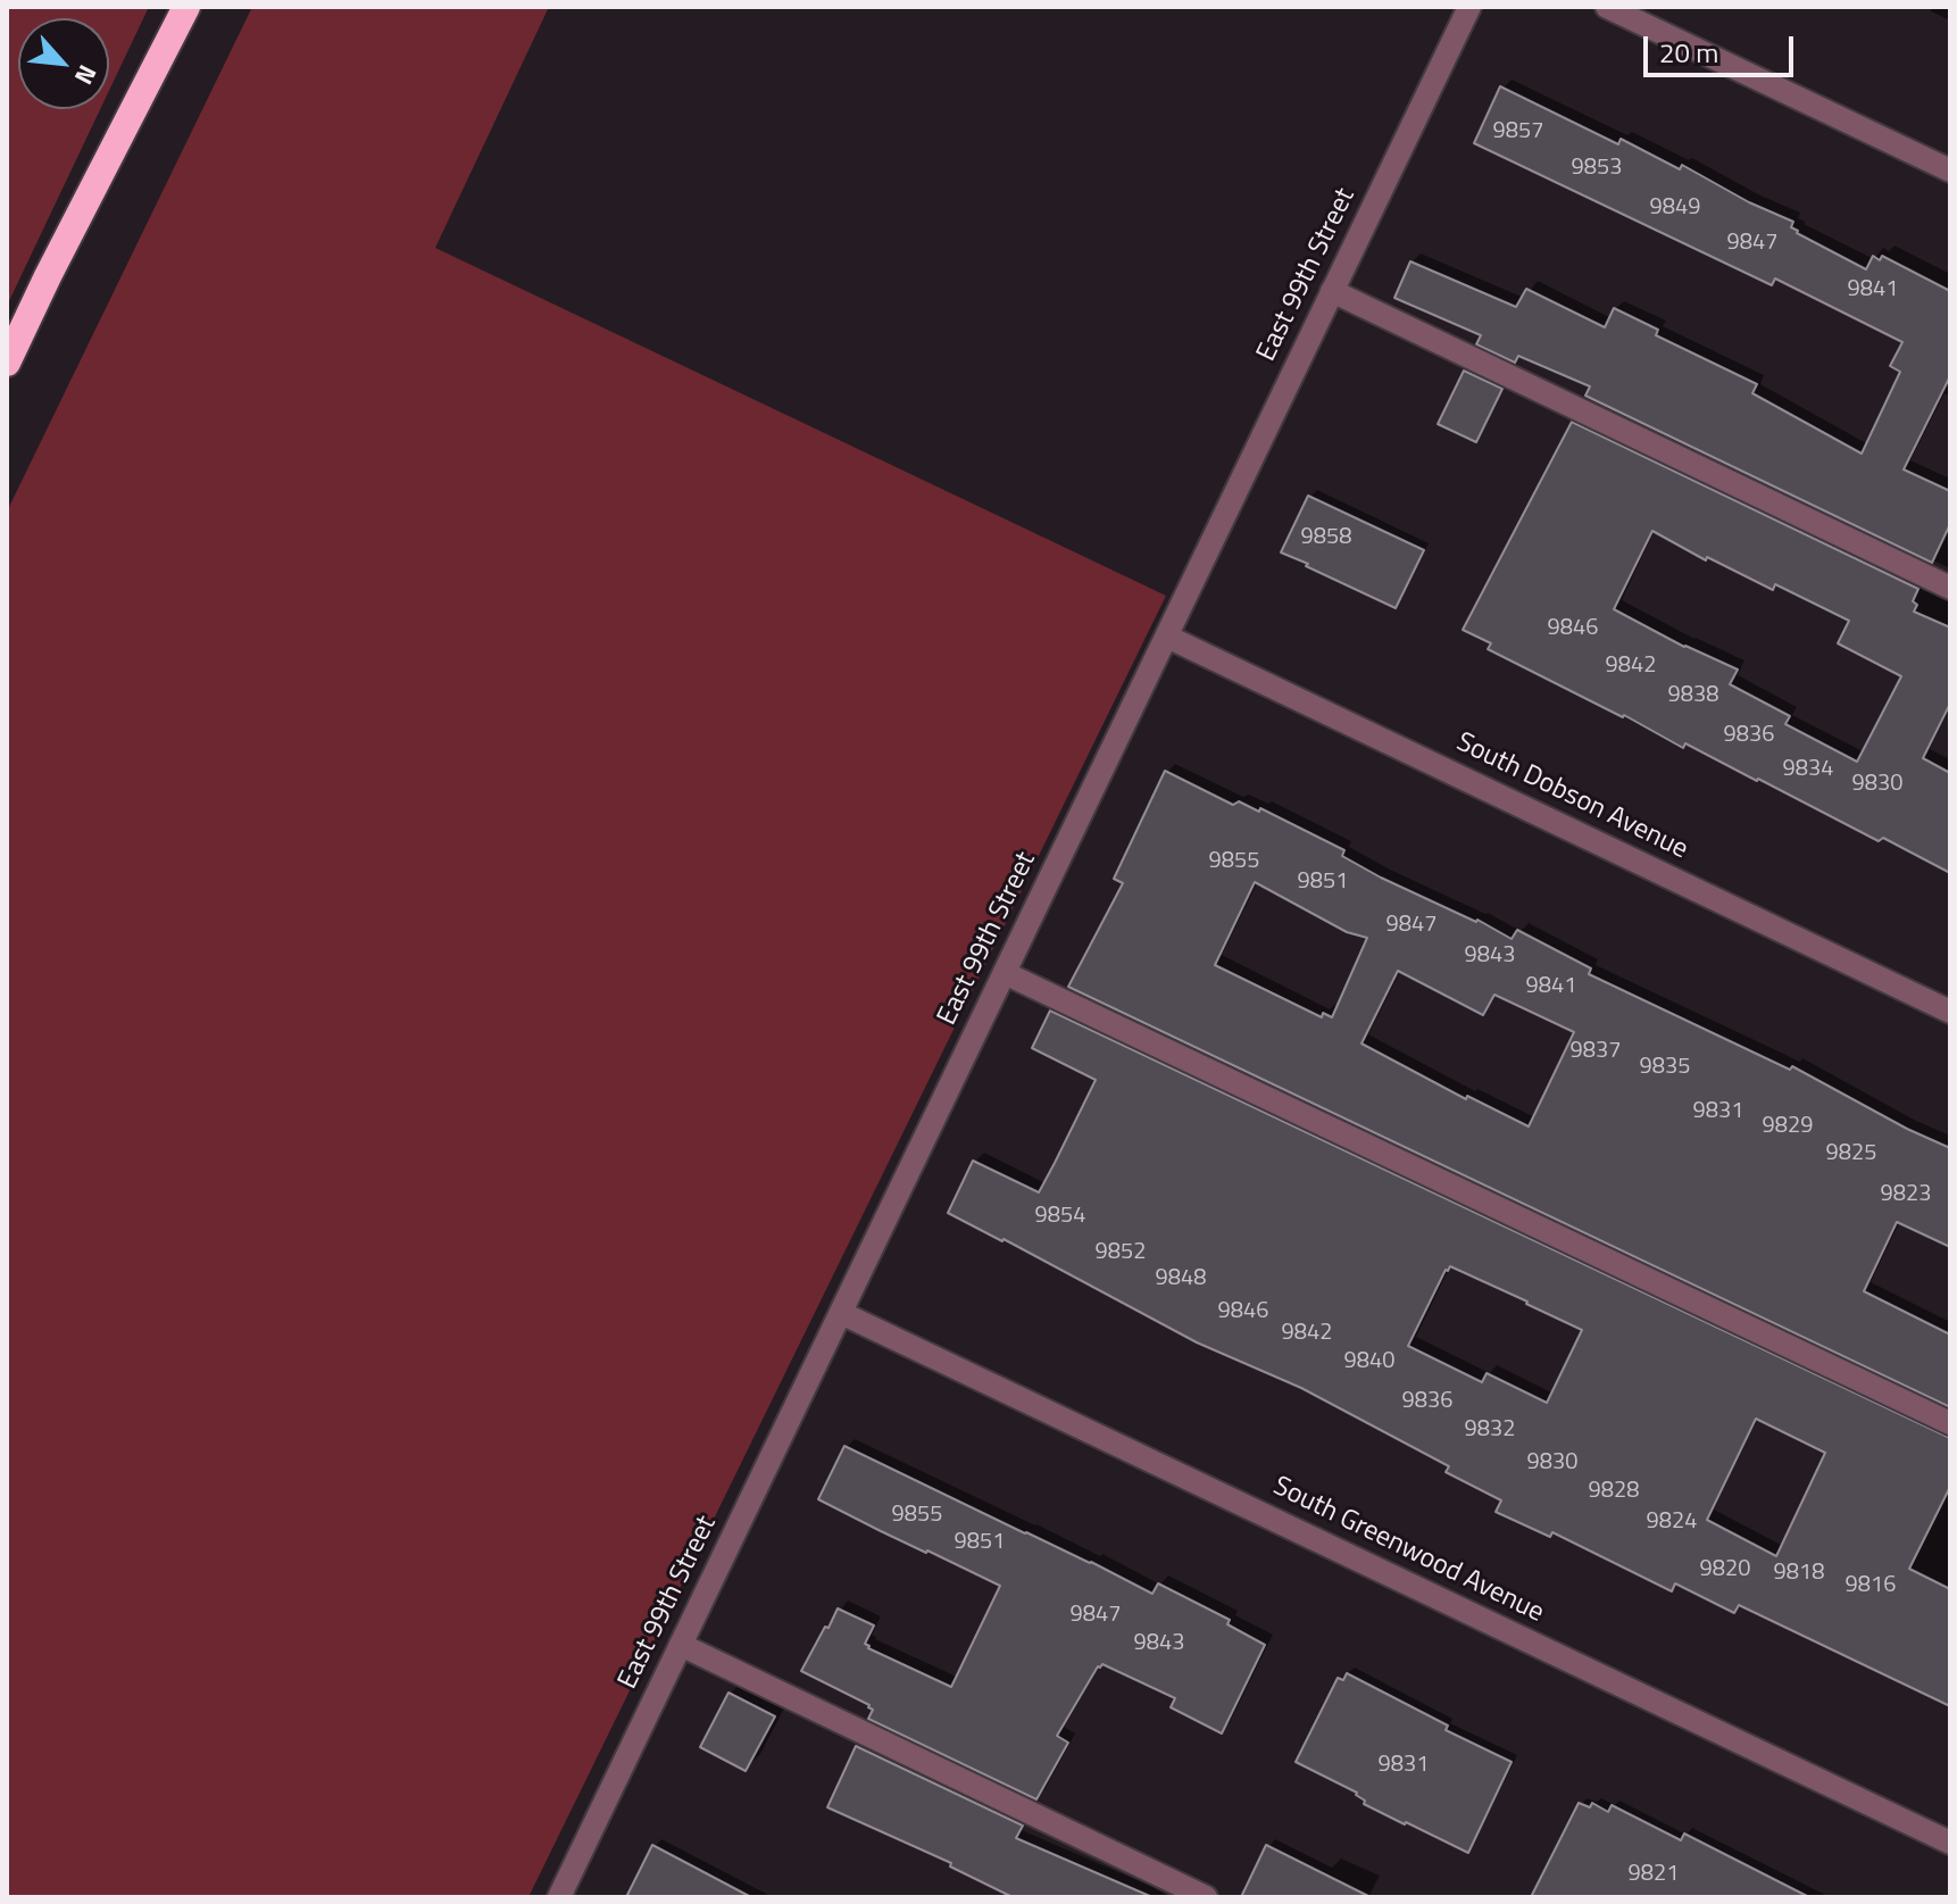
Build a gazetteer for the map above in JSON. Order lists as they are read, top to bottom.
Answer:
{
  "streets": {
    "street": ["East 99th Street", "South Dobson Avenue", "South Greenwood Avenue"]
  },
  "crossings": [
    ["East 99th Street", "South Dobson Avenue"],
    ["East 99th Street", "South Greenwood Avenue"]
  ],
  "house_numbers": [
    "9857",
    "9853",
    "9849",
    "9847",
    "9841",
    "9858",
    "9846",
    "9842",
    "9838",
    "9836",
    "9834",
    "9830",
    "9855",
    "9851",
    "9847",
    "9843",
    "9841",
    "9837",
    "9835",
    "9831",
    "9829",
    "9825",
    "9823",
    "9854",
    "9852",
    "9848",
    "9846",
    "9842",
    "9840",
    "9836",
    "9832",
    "9830",
    "9828",
    "9855",
    "9824",
    "9851",
    "9820",
    "9818",
    "9816",
    "9847",
    "9843",
    "9831",
    "9821"
  ],
  "scale_bar": "20 m",
  "north": "bottom right"
}
